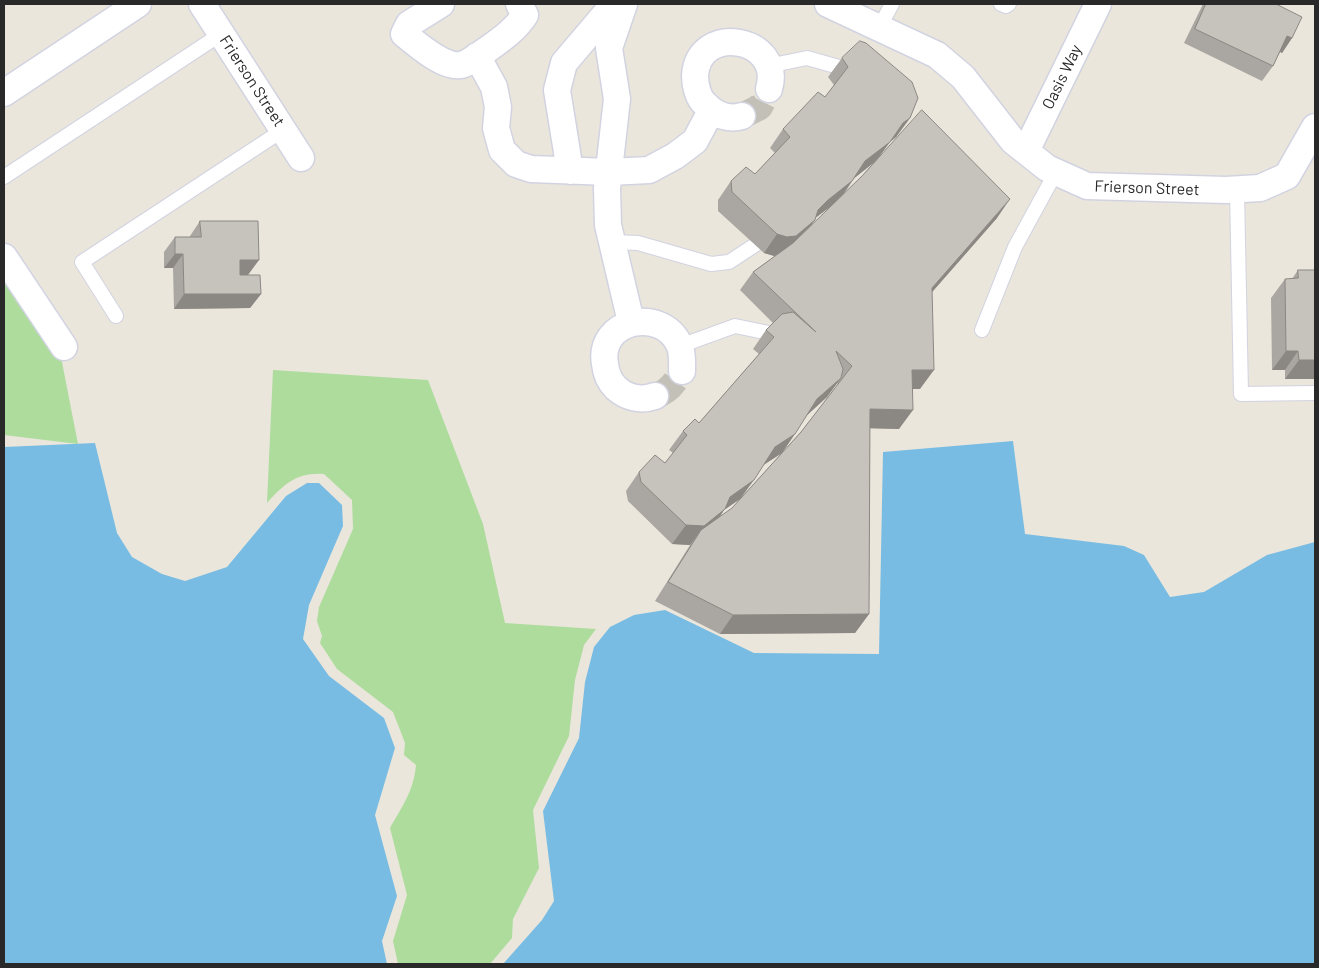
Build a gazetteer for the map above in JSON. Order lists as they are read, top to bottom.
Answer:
{
  "streets": {
    "street": ["Oasis Way", "Frierson Street"]
  },
  "crossings": [
    ["Oasis Way", "Frierson Street"]
  ]
}
